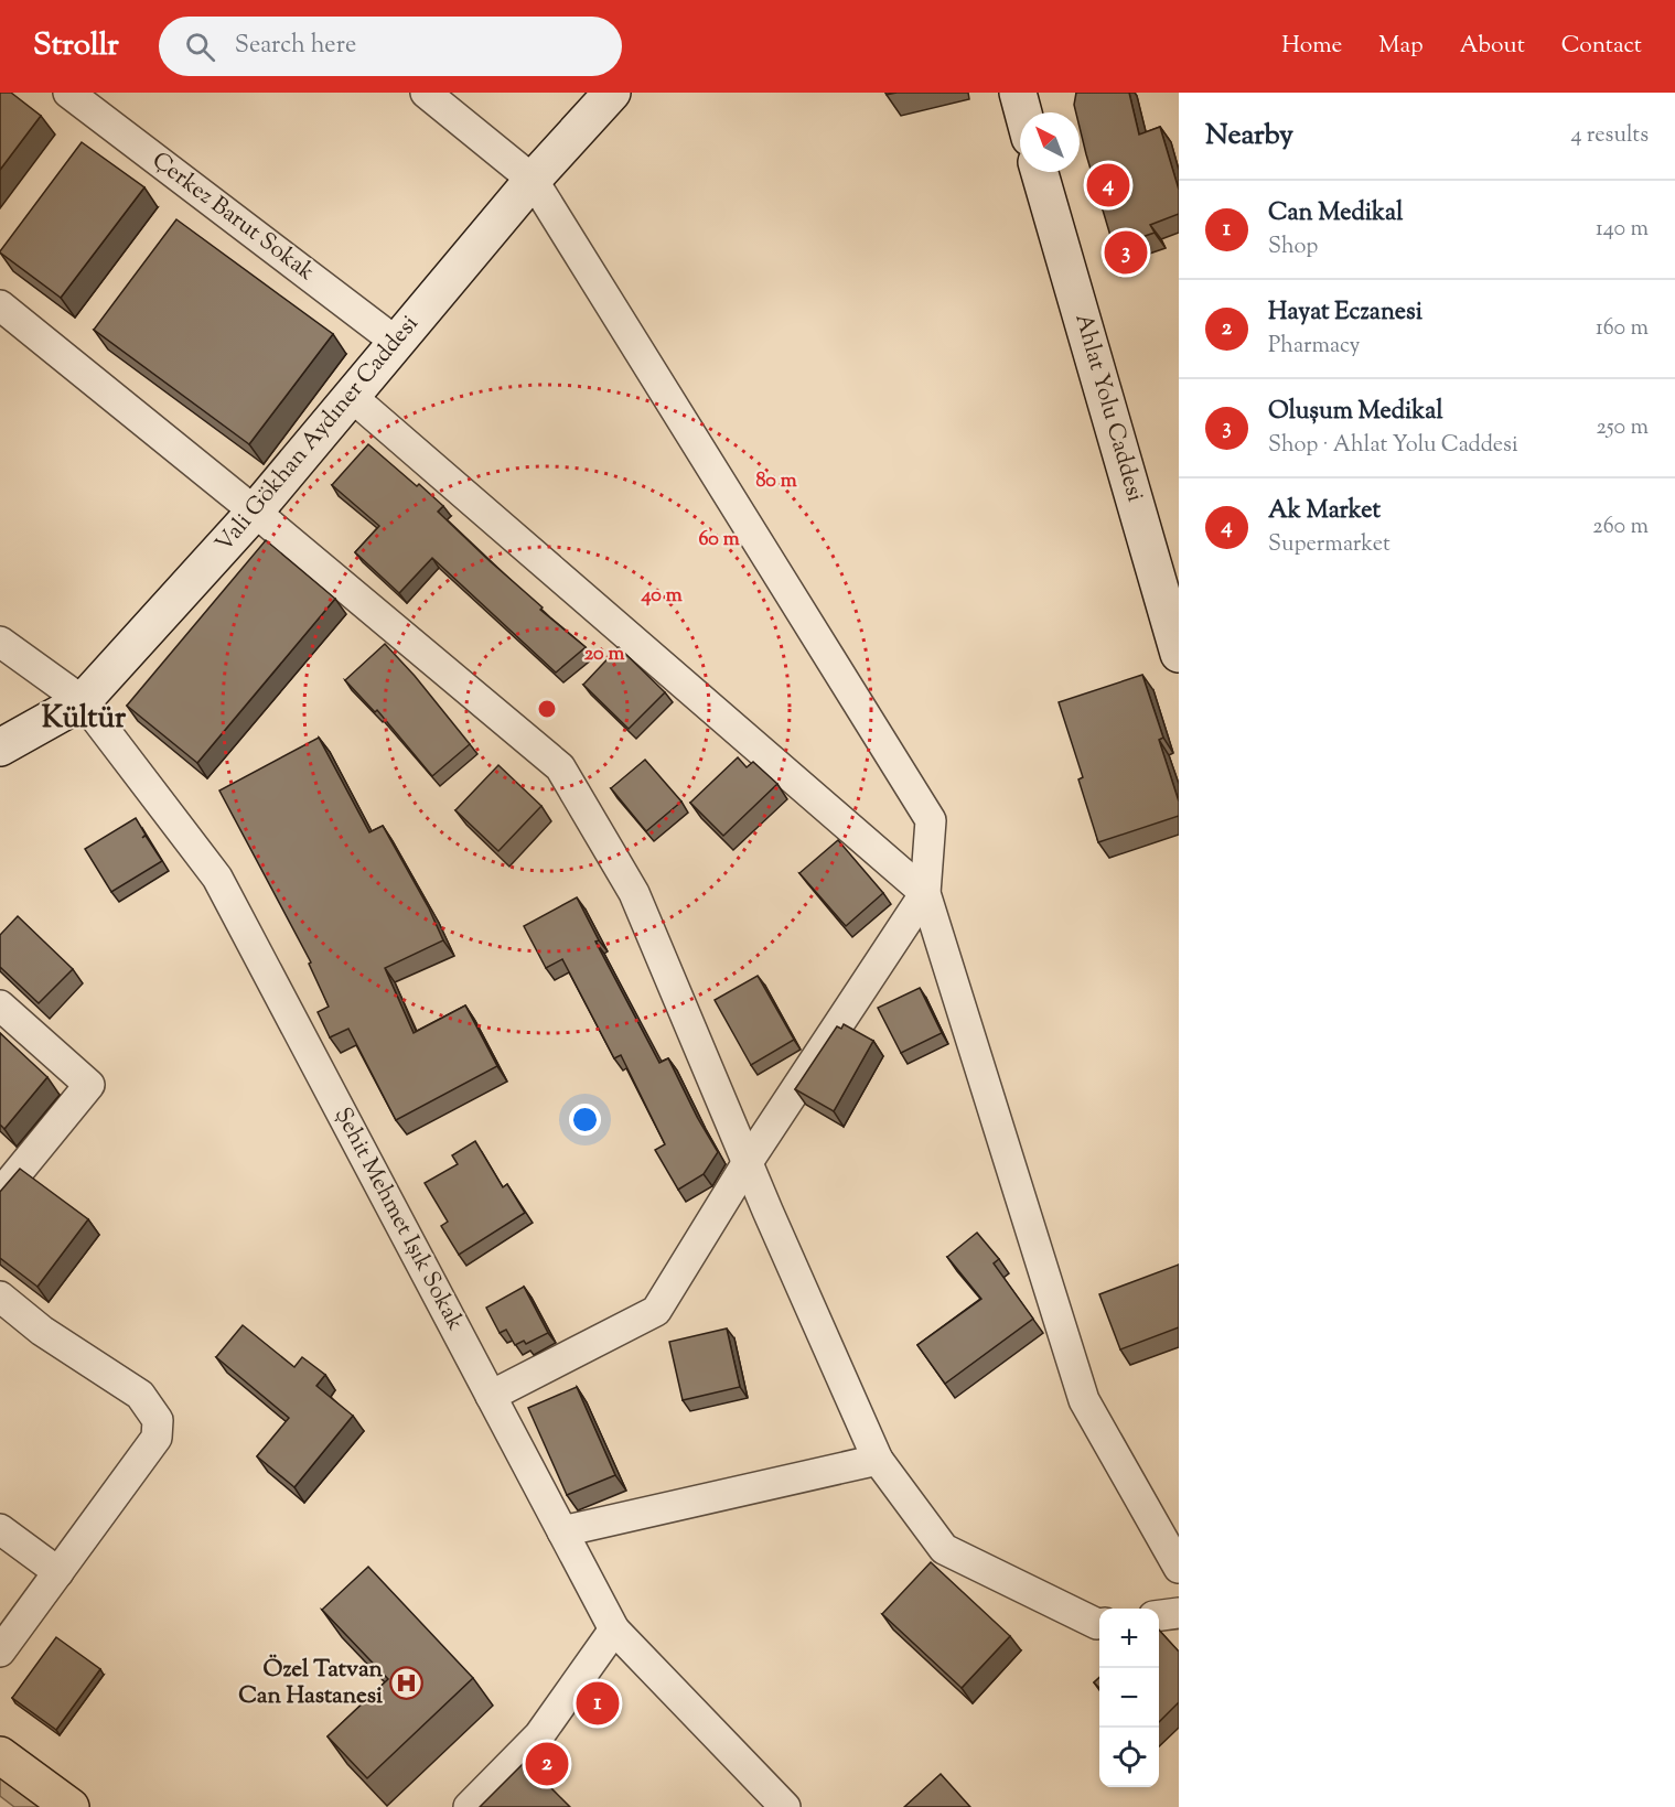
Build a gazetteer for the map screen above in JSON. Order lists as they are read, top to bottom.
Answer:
{
  "streets": {
    "street": [
      "Çerkez Barut Sokak",
      "Ahlat Yolu Caddesi",
      "Vali Gökhan Aydıner Caddesi",
      "Şehit Mehmet Işık Sokak"
    ]
  },
  "crossings": [
    ["Çerkez Barut Sokak", "Vali Gökhan Aydıner Caddesi"],
    ["Vali Gökhan Aydıner Caddesi", "Şehit Mehmet Işık Sokak"]
  ],
  "districts": ["Kültür"],
  "places": {
    "hospital": ["Özel Tatvan Can Hastanesi"]
  },
  "north": "top left",
  "page": {
    "header": "Strollr",
    "search": "Search here",
    "nav": [
      "Home",
      "Map",
      "About",
      "Contact"
    ],
    "heading": ["Nearby", "4 results"],
    "pins": [
      "4",
      "3",
      "1",
      "2"
    ],
    "list": [
      {
        "mark": "1",
        "name": "Can Medikal",
        "note": "Shop",
        "value": "140 m"
      },
      {
        "mark": "2",
        "name": "Hayat Eczanesi",
        "note": "Pharmacy",
        "value": "160 m"
      },
      {
        "mark": "3",
        "name": "Oluşum Medikal",
        "note": "Shop · Ahlat Yolu Caddesi",
        "value": "250 m"
      },
      {
        "mark": "4",
        "name": "Ak Market",
        "note": "Supermarket",
        "value": "260 m"
      }
    ],
    "map_buttons": ["+", "−"]
  },
  "rings": [
    "80 m",
    "60 m",
    "40 m",
    "20 m"
  ]
}
